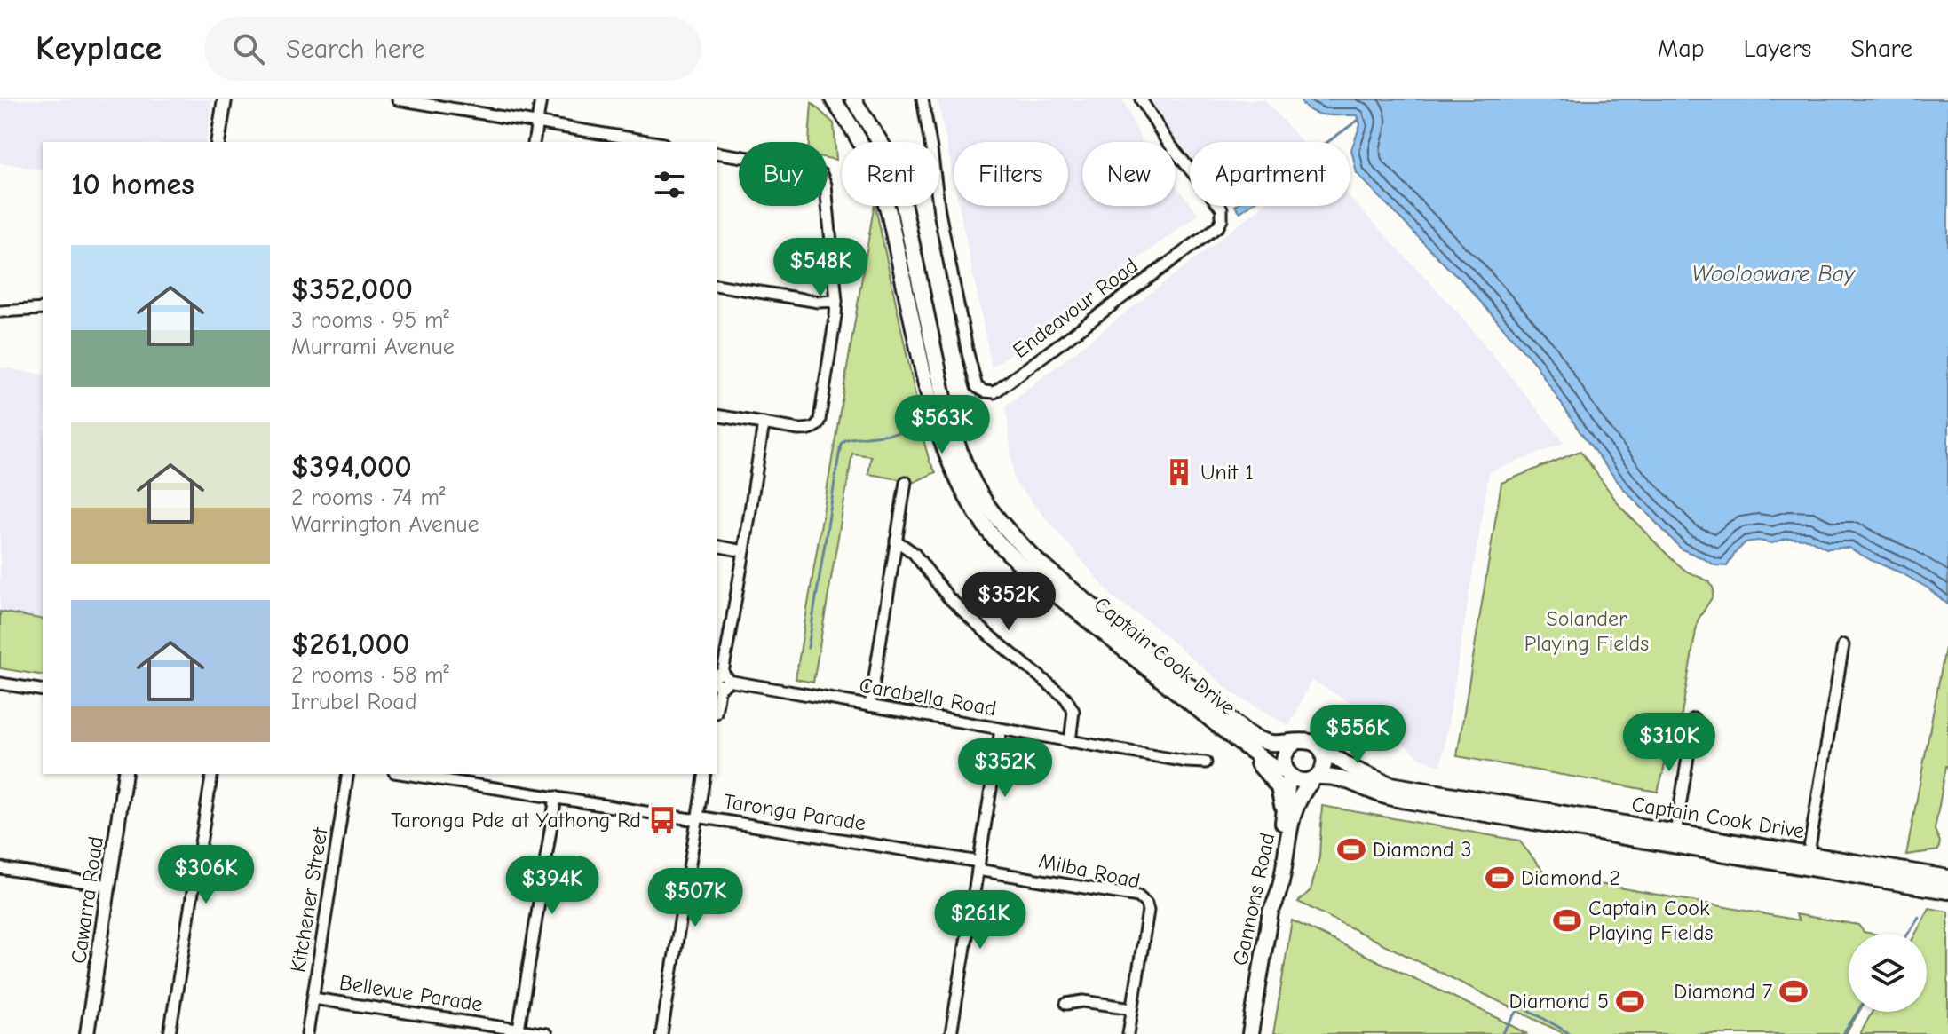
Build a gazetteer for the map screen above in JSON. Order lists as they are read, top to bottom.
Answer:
{
  "streets": {
    "main road": ["Captain Cook Drive", "Gannons Road"],
    "street": [
      "Endeavour Road",
      "Carabella Road",
      "Taronga Parade",
      "Milba Road",
      "Cawarra Road",
      "Kitchener Street",
      "Bellevue Parade"
    ]
  },
  "crossings": [
    ["Captain Cook Drive", "Gannons Road"],
    ["Taronga Parade", "Milba Road"],
    ["Kitchener Street", "Bellevue Parade"]
  ],
  "water": ["Woolooware Bay"],
  "parks": ["Solander Playing Fields"],
  "places": {
    "building": ["Unit 1"],
    "bus stop": ["Taronga Pde at Yathong Rd"],
    "sports": [
      "Diamond 3",
      "Diamond 2",
      "Captain Cook Playing Fields",
      "Diamond 7",
      "Diamond 5"
    ]
  },
  "page": {
    "header": "Keyplace",
    "search": "Search here",
    "nav": ["Map", "Layers", "Share"],
    "chip": [
      "Buy",
      "Rent",
      "Filters",
      "New",
      "Apartment"
    ],
    "heading": "10 homes",
    "list": [
      {
        "name": "$352,000",
        "note": "3 rooms · 95 m² · Murrami Avenue"
      },
      {
        "name": "$394,000",
        "note": "2 rooms · 74 m² · Warrington Avenue"
      },
      {
        "name": "$261,000",
        "note": "2 rooms · 58 m² · Irrubel Road"
      }
    ],
    "price": [
      "$548K",
      "$563K",
      "$352K",
      "$556K",
      "$310K",
      "$352K",
      "$306K",
      "$394K",
      "$507K",
      "$261K"
    ]
  }
}
